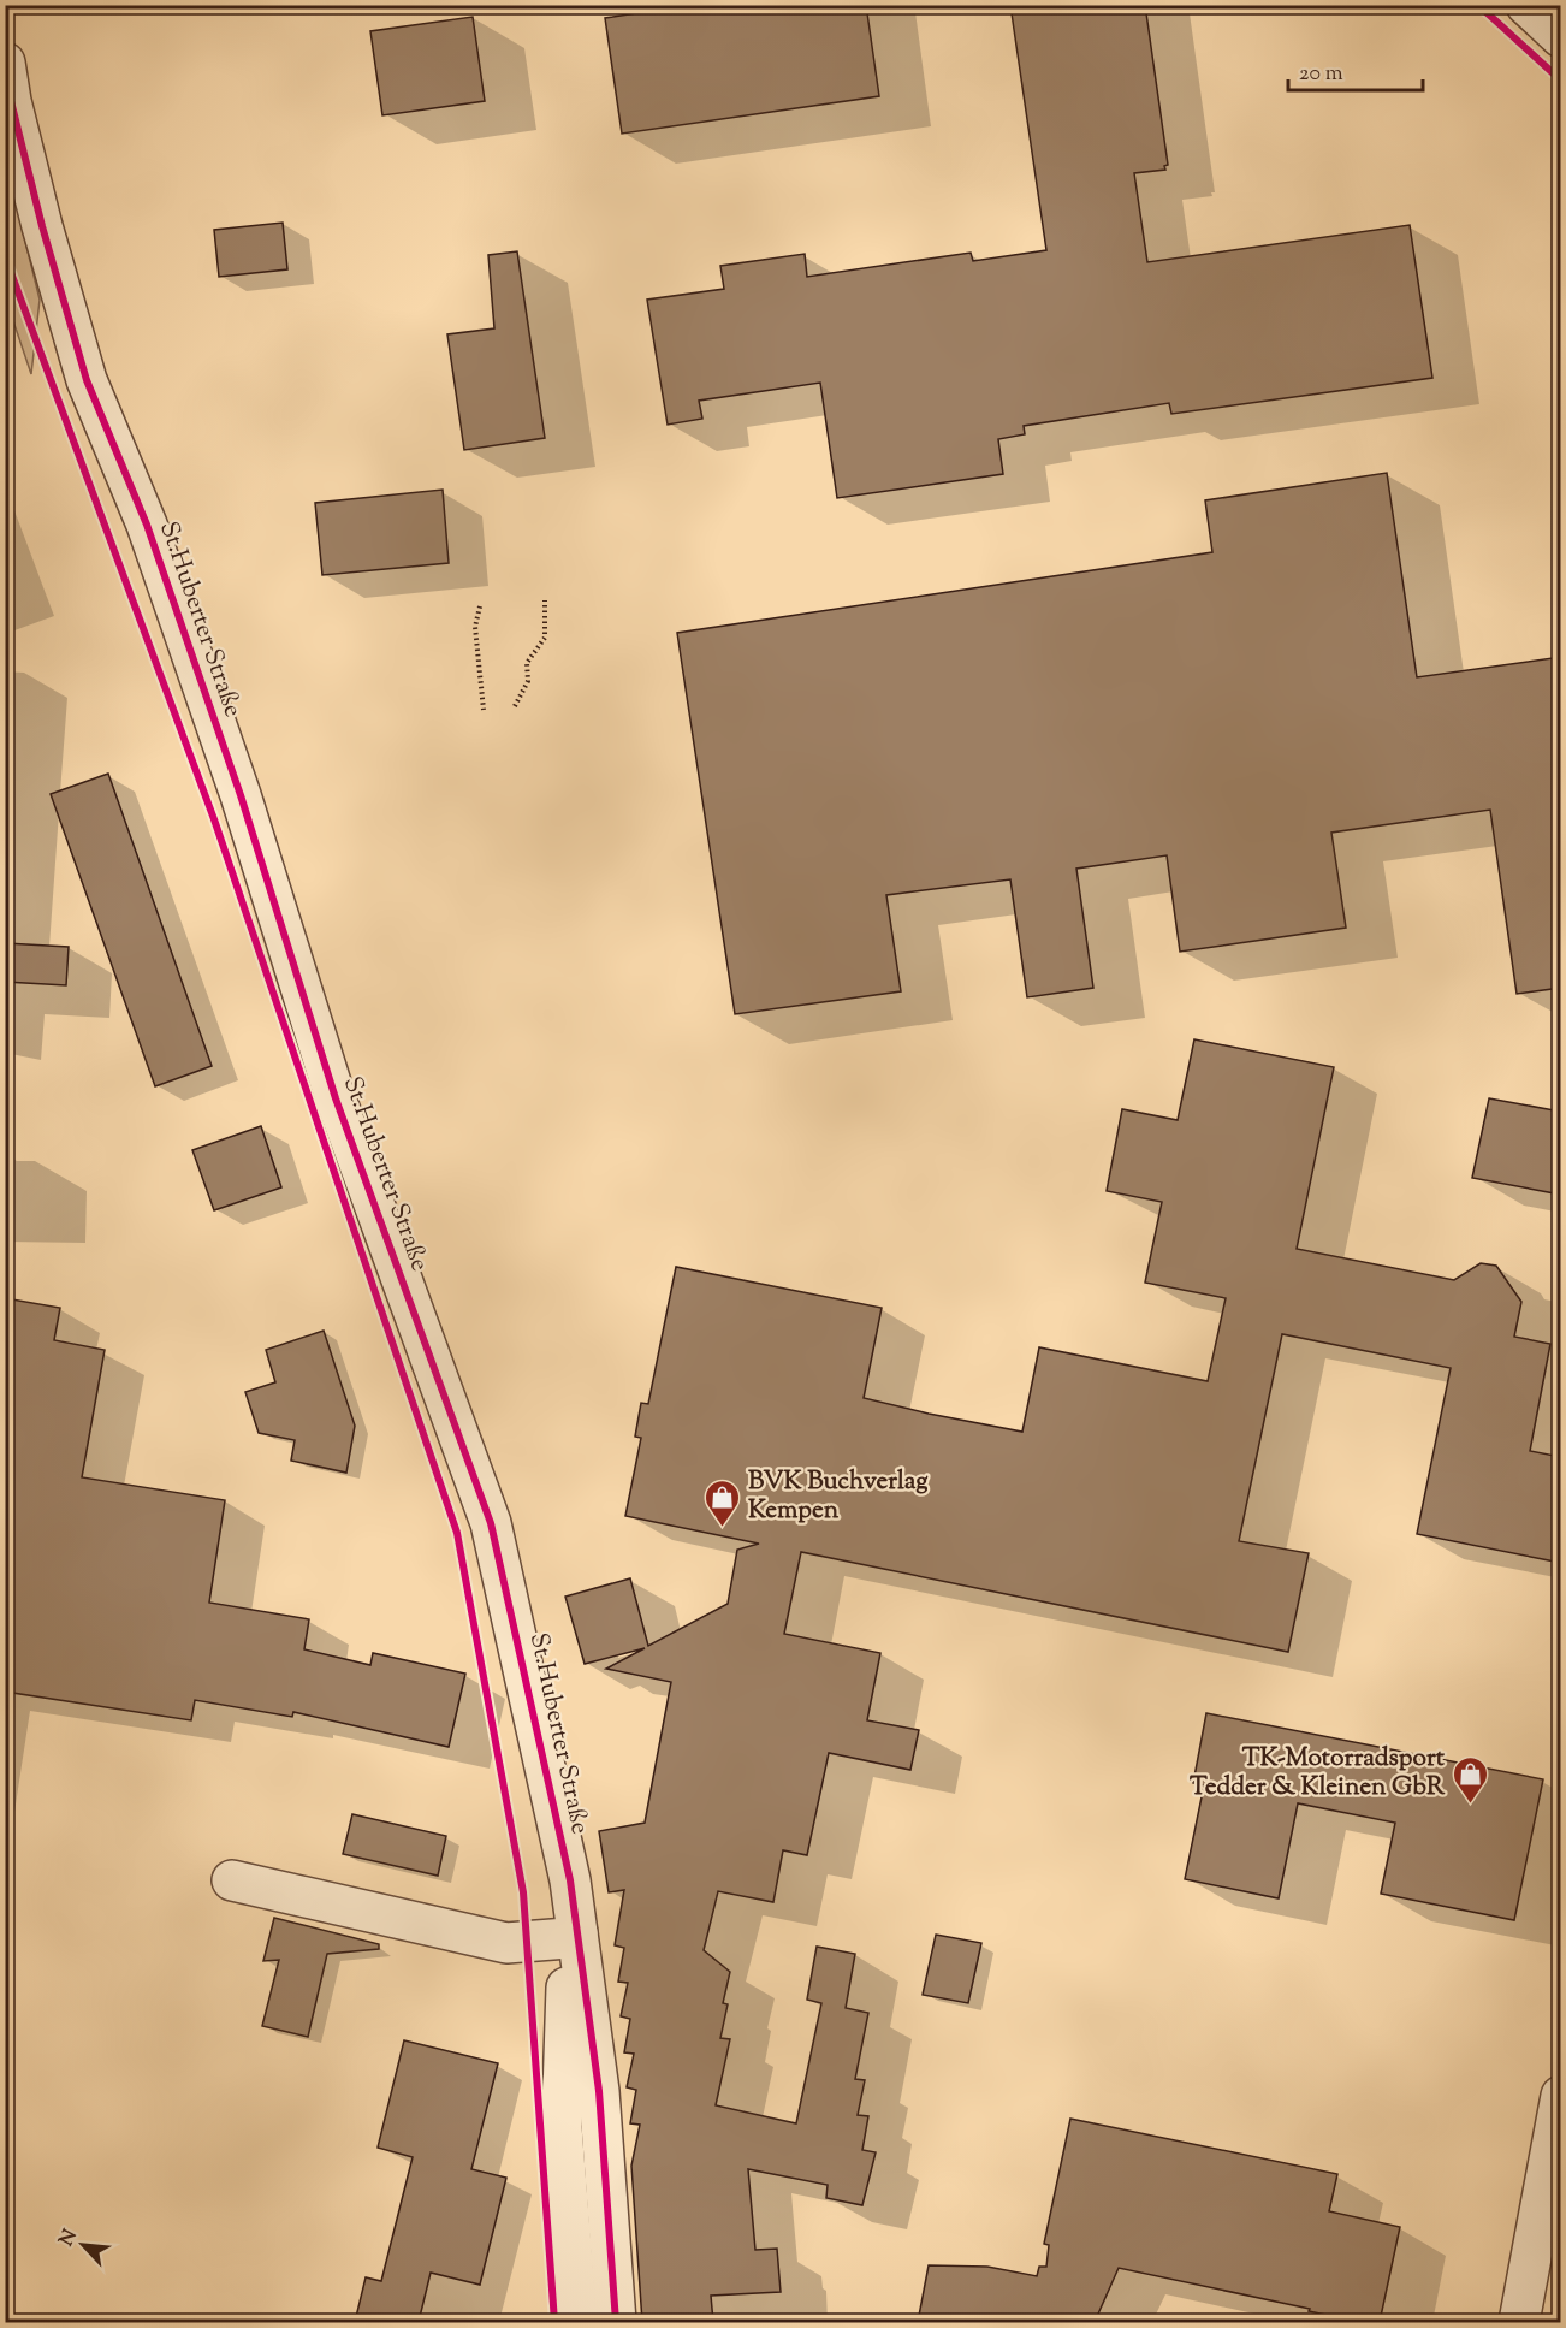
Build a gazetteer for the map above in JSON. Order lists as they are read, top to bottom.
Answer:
{
  "streets": {
    "street": ["St.Huberter Straße"]
  },
  "places": {
    "shop": ["BVK Buchverlag Kempen", "TK-Motorradsport Tedder & Kleinen GbR"]
  },
  "scale_bar": "20 m",
  "north": "top left"
}
